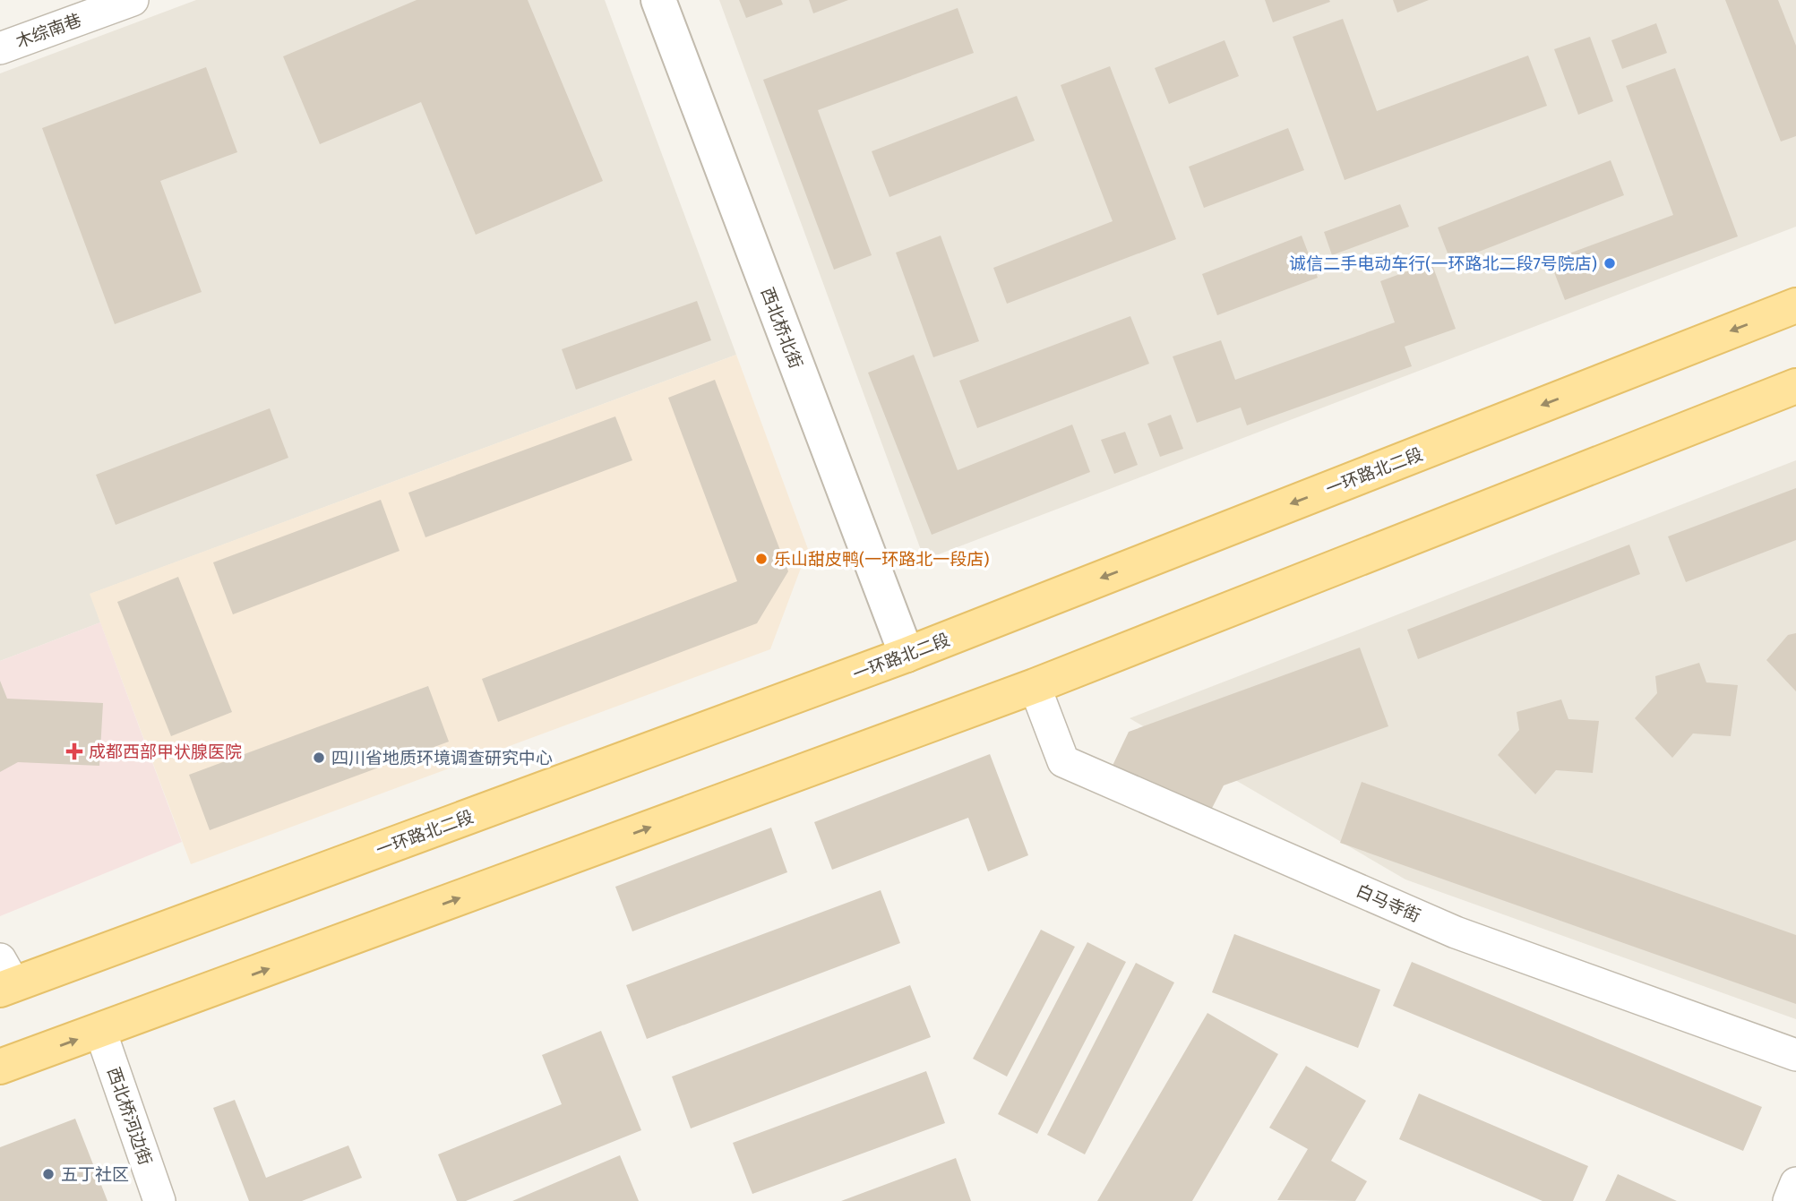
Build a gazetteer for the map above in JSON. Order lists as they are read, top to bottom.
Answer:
{
  "streets": {
    "main road": ["一环路北二段"],
    "street": [
      "木综南巷",
      "西北桥北街",
      "白马寺街",
      "西北桥河边街"
    ]
  },
  "crossings": [
    ["西北桥北街", "一环路北二段"]
  ],
  "places": {
    "other": [
      "诚信二手电动车行(一环路北二段7号院店)",
      "乐山甜皮鸭(一环路北一段店)",
      "四川省地质环境调查研究中心",
      "五丁社区"
    ],
    "health": ["成都西部甲状腺医院"]
  }
}
